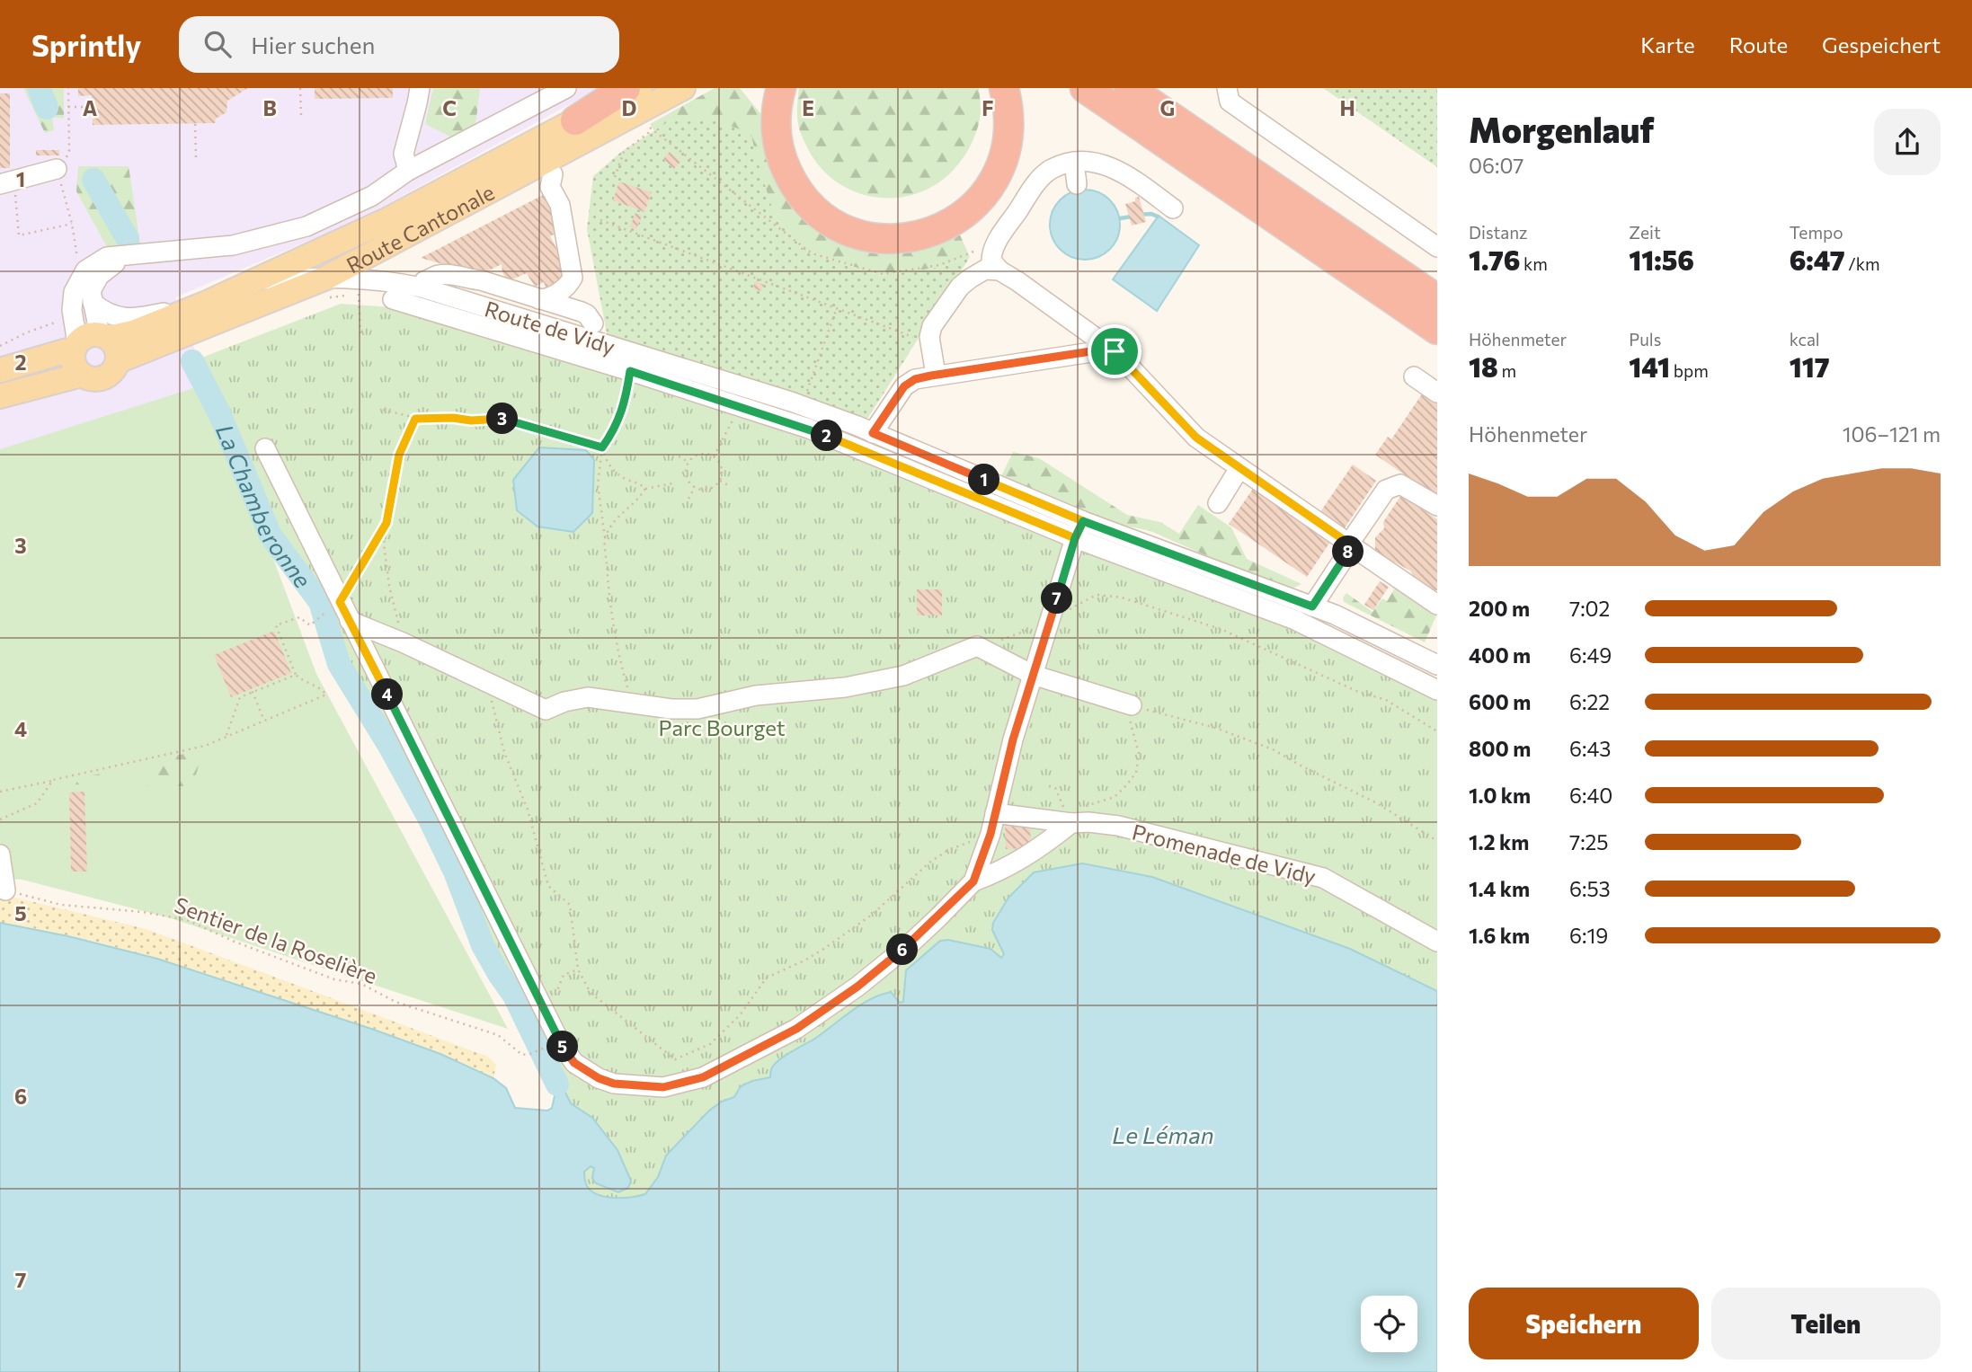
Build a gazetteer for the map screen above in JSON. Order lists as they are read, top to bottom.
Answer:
{
  "streets": {
    "main road": ["Route Cantonale"],
    "street": ["Route de Vidy", "Promenade de Vidy"],
    "path": ["Sentier de la Roselière"]
  },
  "crossings": [
    ["Route Cantonale", "Route de Vidy"]
  ],
  "water": ["La Chamberonne", "Le Léman"],
  "parks": ["Parc Bourget"],
  "page": {
    "header": "Sprintly",
    "search": "Hier suchen",
    "nav": ["Karte", "Route", "Gespeichert"],
    "heading": ["Morgenlauf", "06:07"],
    "stats": [
      ["Distanz", "1.76 km"],
      ["Zeit", "11:56"],
      ["Tempo", "6:47 /km"],
      ["Höhenmeter", "18 m"],
      ["Puls", "141 bpm"],
      ["kcal", "117"]
    ],
    "pins": [
      "3",
      "2",
      "1",
      "8",
      "7",
      "4",
      "6",
      "5"
    ],
    "chart": ["Höhenmeter", "106–121 m"],
    "list": [
      {
        "name": "200 m",
        "note": "7:02"
      },
      {
        "name": "400 m",
        "note": "6:49"
      },
      {
        "name": "600 m",
        "note": "6:22"
      },
      {
        "name": "800 m",
        "note": "6:43"
      },
      {
        "name": "1.0 km",
        "note": "6:40"
      },
      {
        "name": "1.2 km",
        "note": "7:25"
      },
      {
        "name": "1.4 km",
        "note": "6:53"
      },
      {
        "name": "1.6 km",
        "note": "6:19"
      }
    ],
    "buttons": ["Speichern", "Teilen"]
  },
  "grid": {
    "columns": [
      "A",
      "B",
      "C",
      "D",
      "E",
      "F",
      "G",
      "H"
    ],
    "rows": [
      "1",
      "2",
      "3",
      "4",
      "5",
      "6",
      "7"
    ]
  }
}
